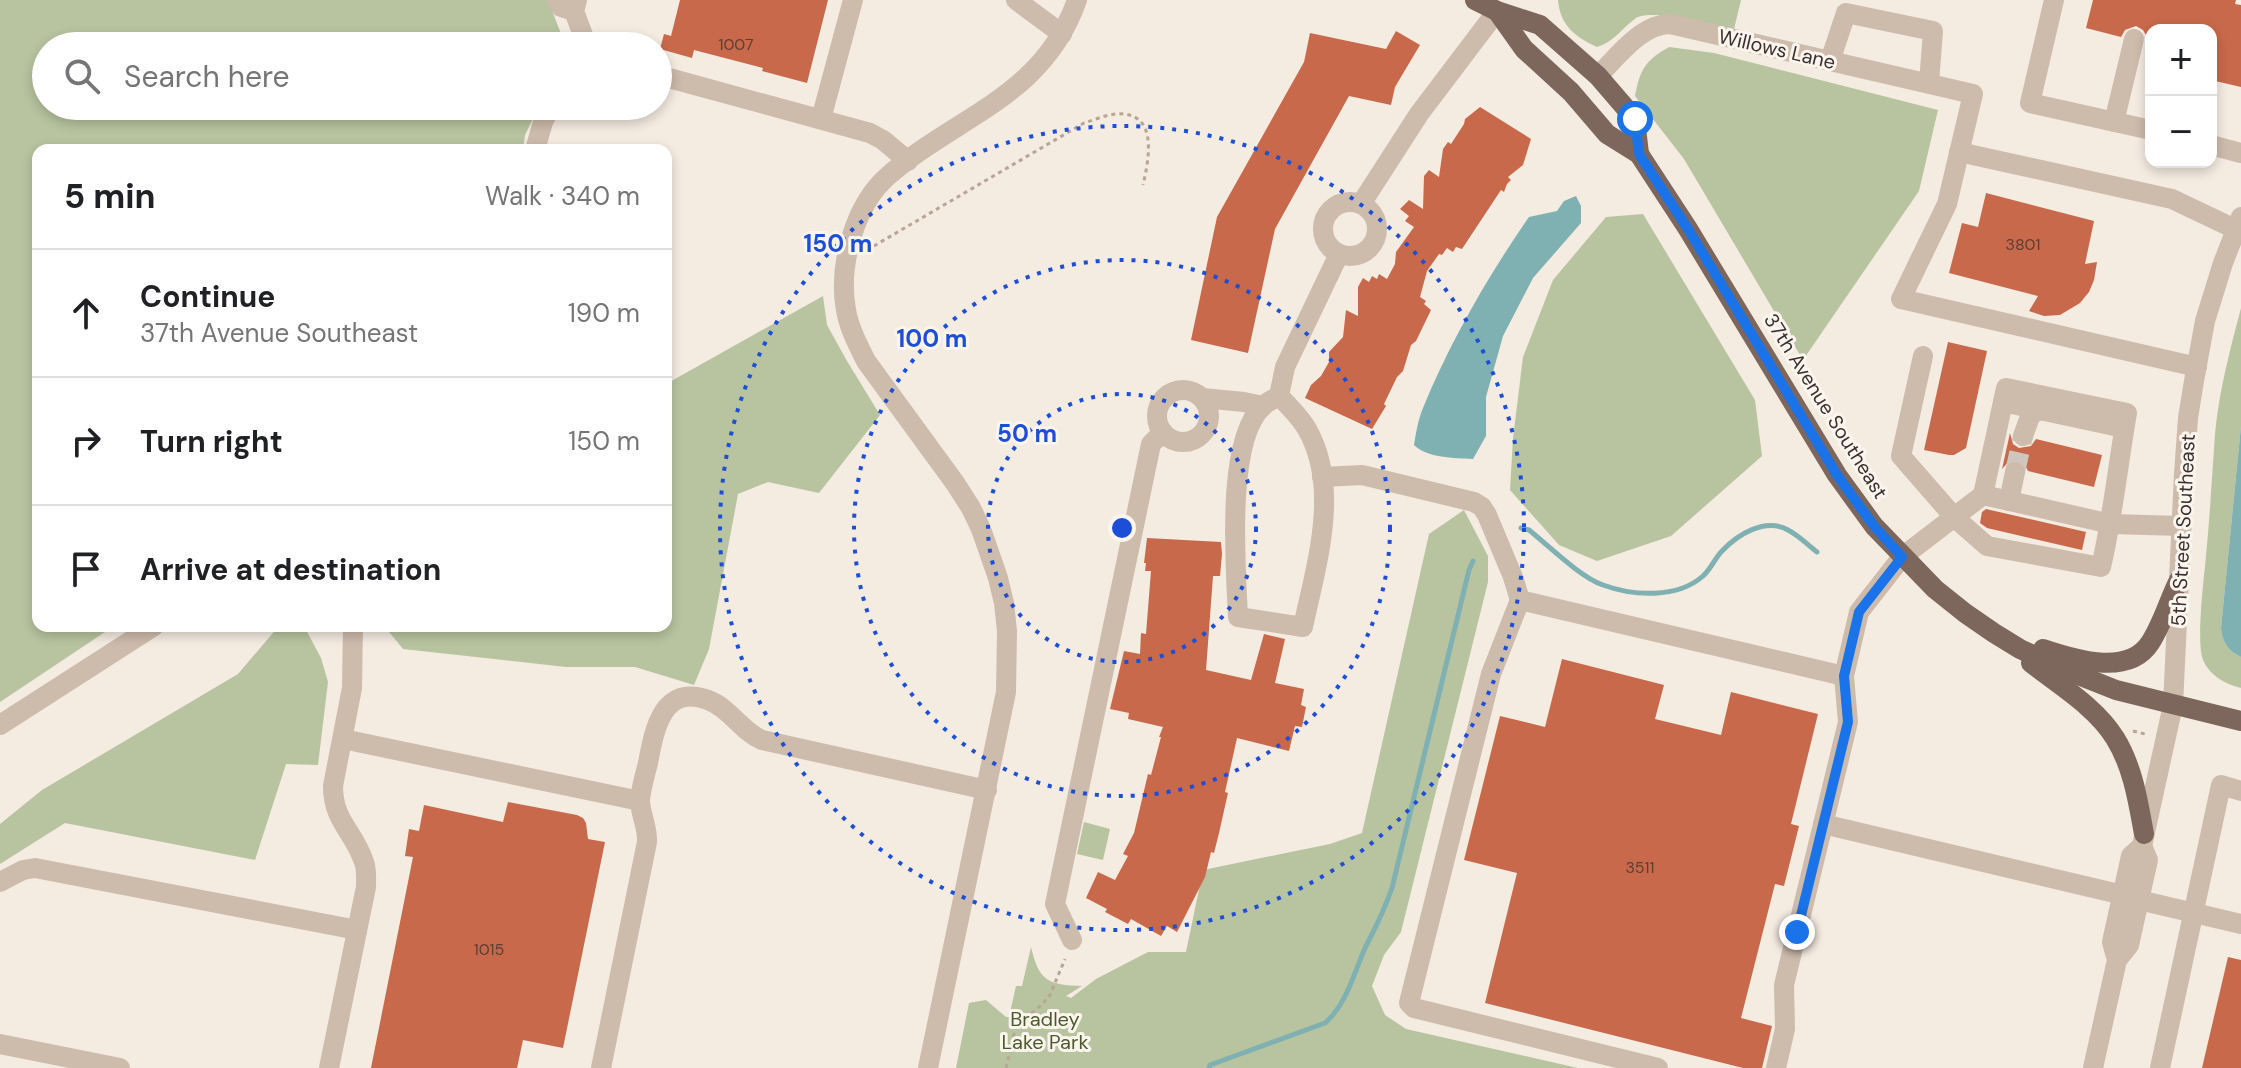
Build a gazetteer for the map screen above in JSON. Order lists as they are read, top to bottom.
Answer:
{
  "streets": {
    "main road": ["37th Avenue Southeast"],
    "street": ["Willows Lane", "5th Street Southeast"]
  },
  "crossings": [
    ["Willows Lane", "37th Avenue Southeast"],
    ["37th Avenue Southeast", "5th Street Southeast"]
  ],
  "parks": ["Bradley Lake Park"],
  "house_numbers": [
    "1007",
    "3801",
    "3511",
    "1015"
  ],
  "page": {
    "map_buttons": ["+", "−"],
    "search": "Search here",
    "heading": ["5 min", "Walk · 340 m"],
    "list": [
      ["Continue", "37th Avenue Southeast", "190 m"],
      ["Turn right", "150 m"],
      "Arrive at destination"
    ]
  },
  "rings": ["150 m", "100 m", "50 m"]
}
